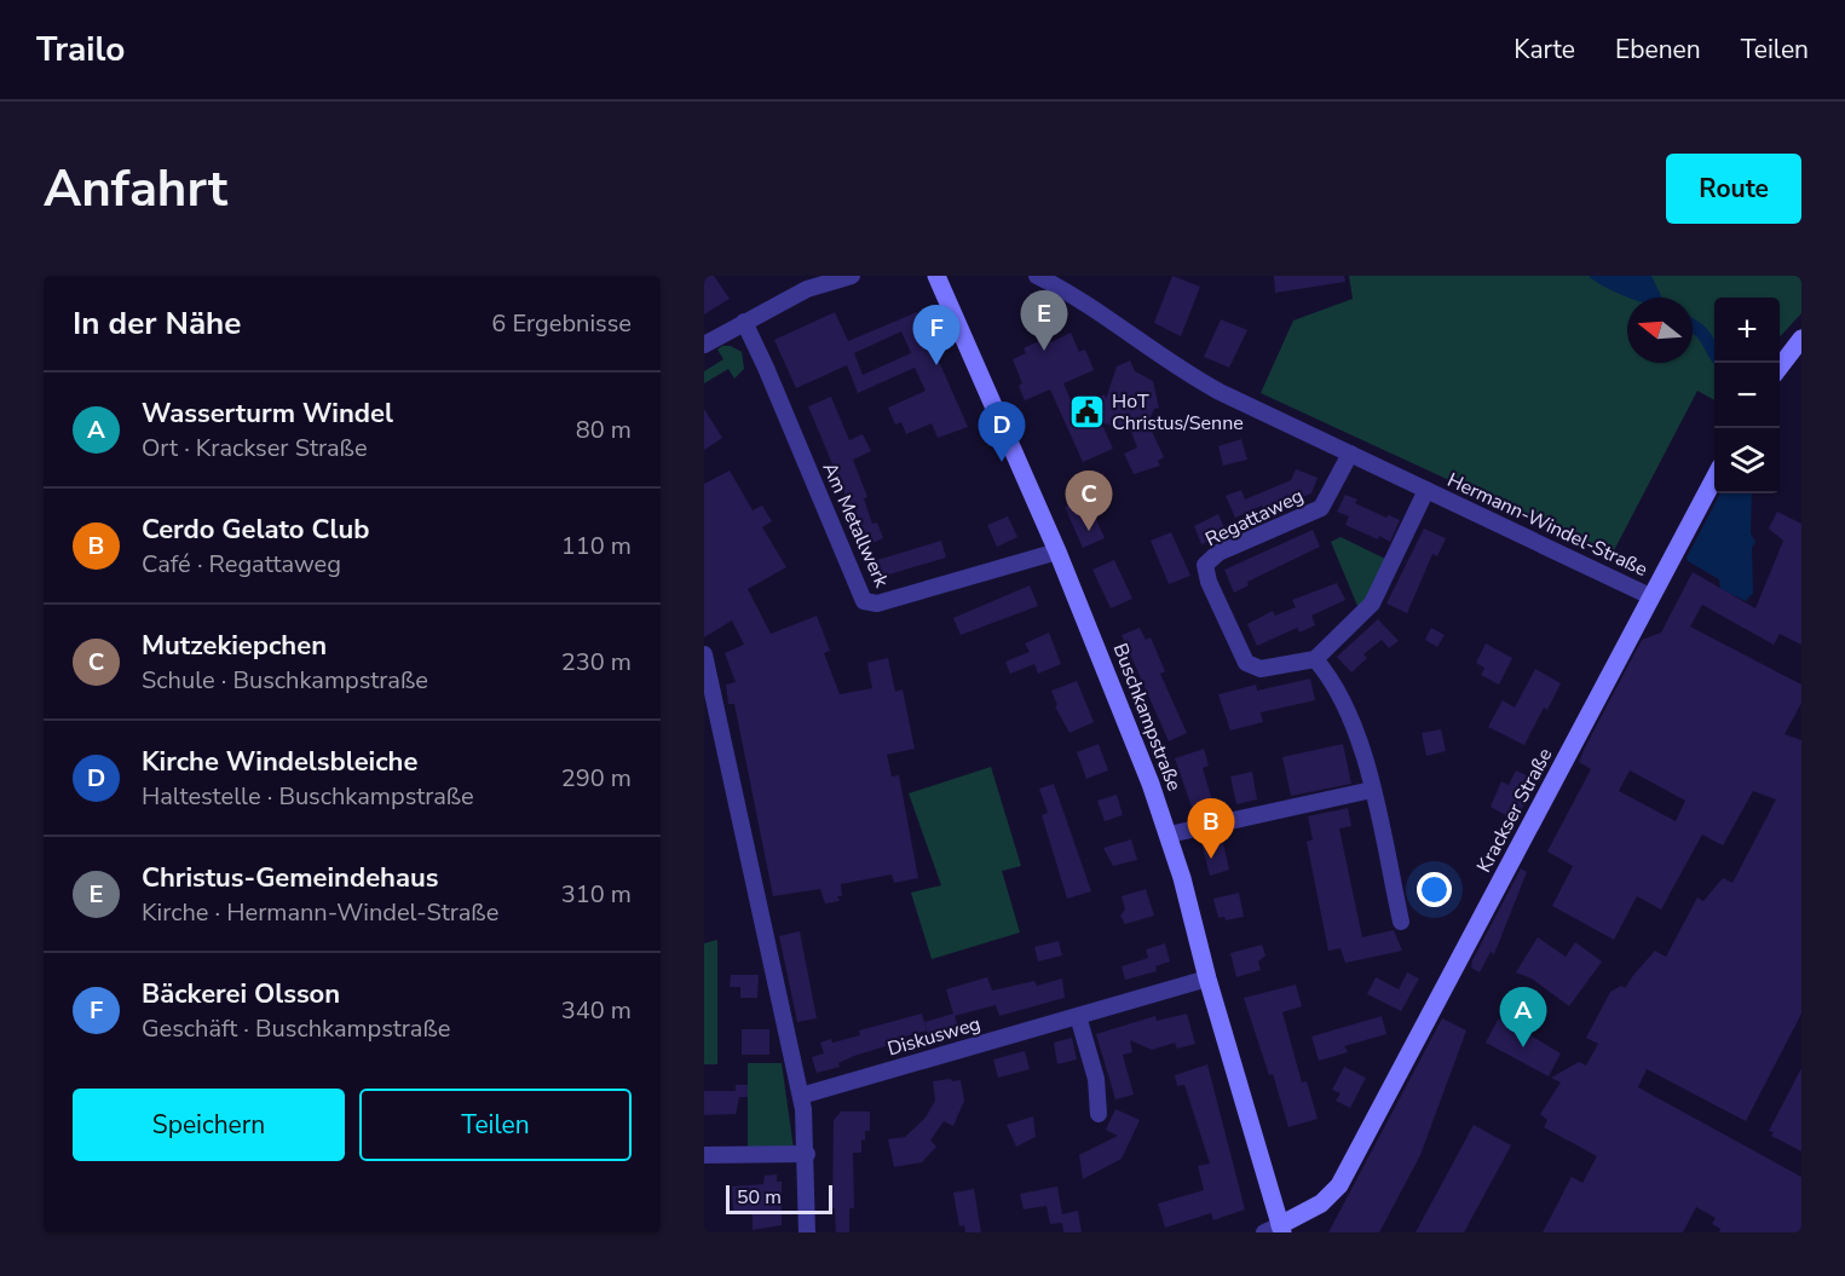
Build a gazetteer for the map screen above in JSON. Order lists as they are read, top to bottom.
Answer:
{
  "streets": {
    "main road": ["Buschkampstraße", "Krackser Straße"],
    "street": [
      "Regattaweg",
      "Am Metallwerk",
      "Hermann-Windel-Straße",
      "Diskusweg"
    ]
  },
  "crossings": [
    ["Regattaweg", "Hermann-Windel-Straße"],
    ["Am Metallwerk", "Buschkampstraße"],
    ["Hermann-Windel-Straße", "Krackser Straße"],
    ["Buschkampstraße", "Krackser Straße"],
    ["Buschkampstraße", "Diskusweg"]
  ],
  "places": {
    "public building": ["HoT Christus/Senne"]
  },
  "scale_bar": "50 m",
  "north": "left",
  "page": {
    "header": "Trailo",
    "nav": ["Karte", "Ebenen", "Teilen"],
    "buttons": [
      "Route",
      ["Speichern", "Teilen"]
    ],
    "title": "Anfahrt",
    "heading": ["In der Nähe", "6 Ergebnisse"],
    "pins": [
      "E",
      "F",
      "D",
      "C",
      "B",
      "A"
    ],
    "map_buttons": ["+", "−"],
    "list": [
      {
        "mark": "A",
        "name": "Wasserturm Windel",
        "note": "Ort · Krackser Straße",
        "value": "80 m"
      },
      {
        "mark": "B",
        "name": "Cerdo Gelato Club",
        "note": "Café · Regattaweg",
        "value": "110 m"
      },
      {
        "mark": "C",
        "name": "Mutzekiepchen",
        "note": "Schule · Buschkampstraße",
        "value": "230 m"
      },
      {
        "mark": "D",
        "name": "Kirche Windelsbleiche",
        "note": "Haltestelle · Buschkampstraße",
        "value": "290 m"
      },
      {
        "mark": "E",
        "name": "Christus-Gemeindehaus",
        "note": "Kirche · Hermann-Windel-Straße",
        "value": "310 m"
      },
      {
        "mark": "F",
        "name": "Bäckerei Olsson",
        "note": "Geschäft · Buschkampstraße",
        "value": "340 m"
      }
    ],
    "scale": "50 m"
  }
}
